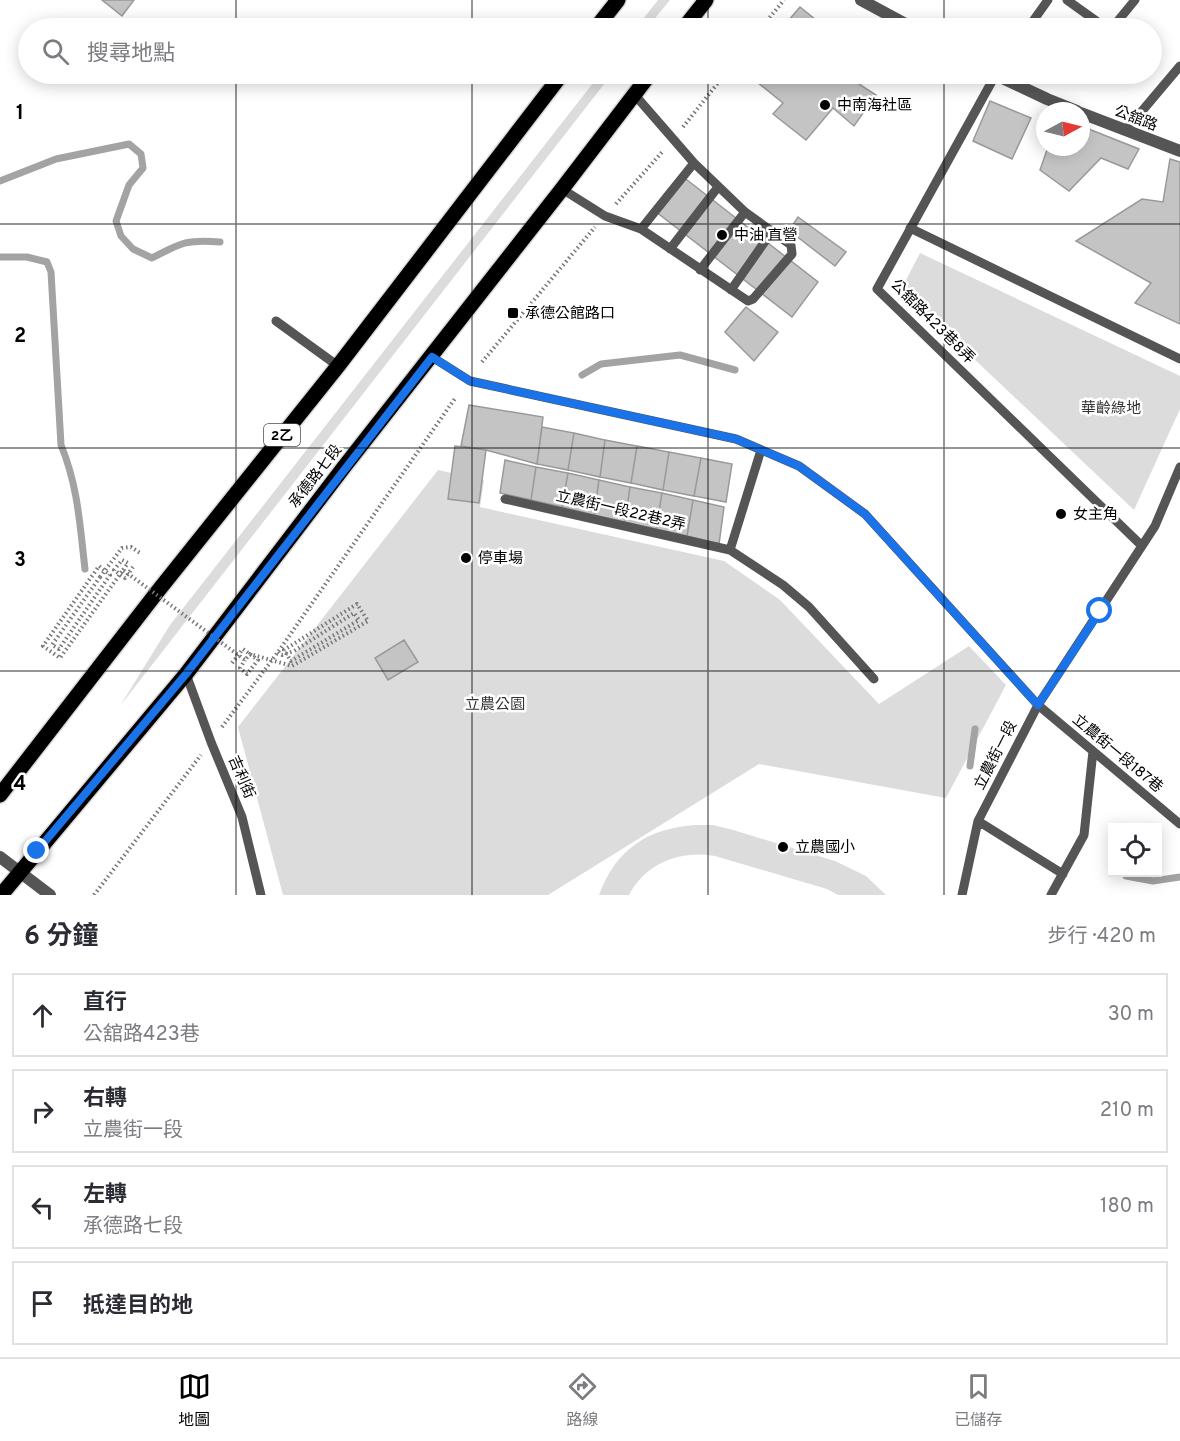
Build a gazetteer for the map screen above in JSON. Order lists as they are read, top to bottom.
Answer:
{
  "streets": {
    "main road": ["2乙", "承德路七段"],
    "street": ["公舘路"],
    "lane": [
      "公舘路423巷8弄",
      "立農街一段22巷2弄",
      "立農街一段187巷",
      "立農街一段",
      "吉利街"
    ]
  },
  "crossings": [
    ["公舘路423巷8弄", "立農街一段"],
    ["承德路七段", "吉利街"],
    ["立農街一段187巷", "立農街一段"]
  ],
  "parks": ["華齡綠地", "立農公園"],
  "places": {
    "other": [
      "中南海社區",
      "中油 直營",
      "女主角",
      "停車場",
      "立農國小"
    ],
    "transit": ["承德公館路口"]
  },
  "north": "right",
  "page": {
    "search": "搜尋地點",
    "heading": ["6 分鐘", "步行 · 420 m"],
    "list": [
      ["直行", "公舘路423巷", "30 m"],
      ["右轉", "立農街一段", "210 m"],
      ["左轉", "承德路七段", "180 m"],
      "抵達目的地"
    ],
    "nav": ["地圖", "路線", "已儲存"]
  },
  "grid": {
    "rows": [
      "1",
      "2",
      "3",
      "4"
    ]
  }
}
